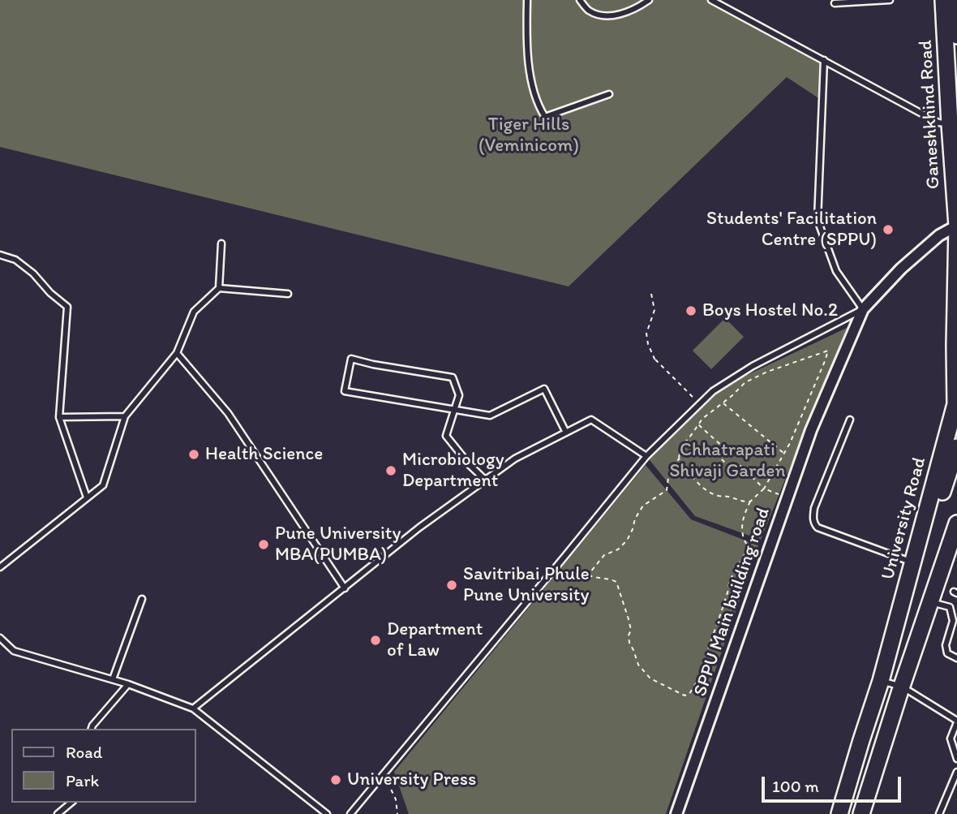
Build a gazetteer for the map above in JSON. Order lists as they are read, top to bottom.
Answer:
{
  "streets": {
    "main road": ["Ganeshkhind Road", "University Road"],
    "street": ["SPPU Main building road"]
  },
  "crossings": [
    ["Ganeshkhind Road", "University Road"],
    ["Ganeshkhind Road", "SPPU Main building road"],
    ["University Road", "SPPU Main building road"]
  ],
  "parks": ["Tiger Hills (Veminicom)", "Chhatrapati Shivaji Garden"],
  "places": [
    "Students' Facilitation Centre (SPPU)",
    "Boys Hostel No.2",
    "Health Science",
    "Microbiology Department",
    "Pune University MBA(PUMBA)",
    "Savitribai Phule Pune University",
    "Department of Law",
    "University Press"
  ],
  "legend": ["Road", "Park"],
  "scale_bar": "100 m"
}
